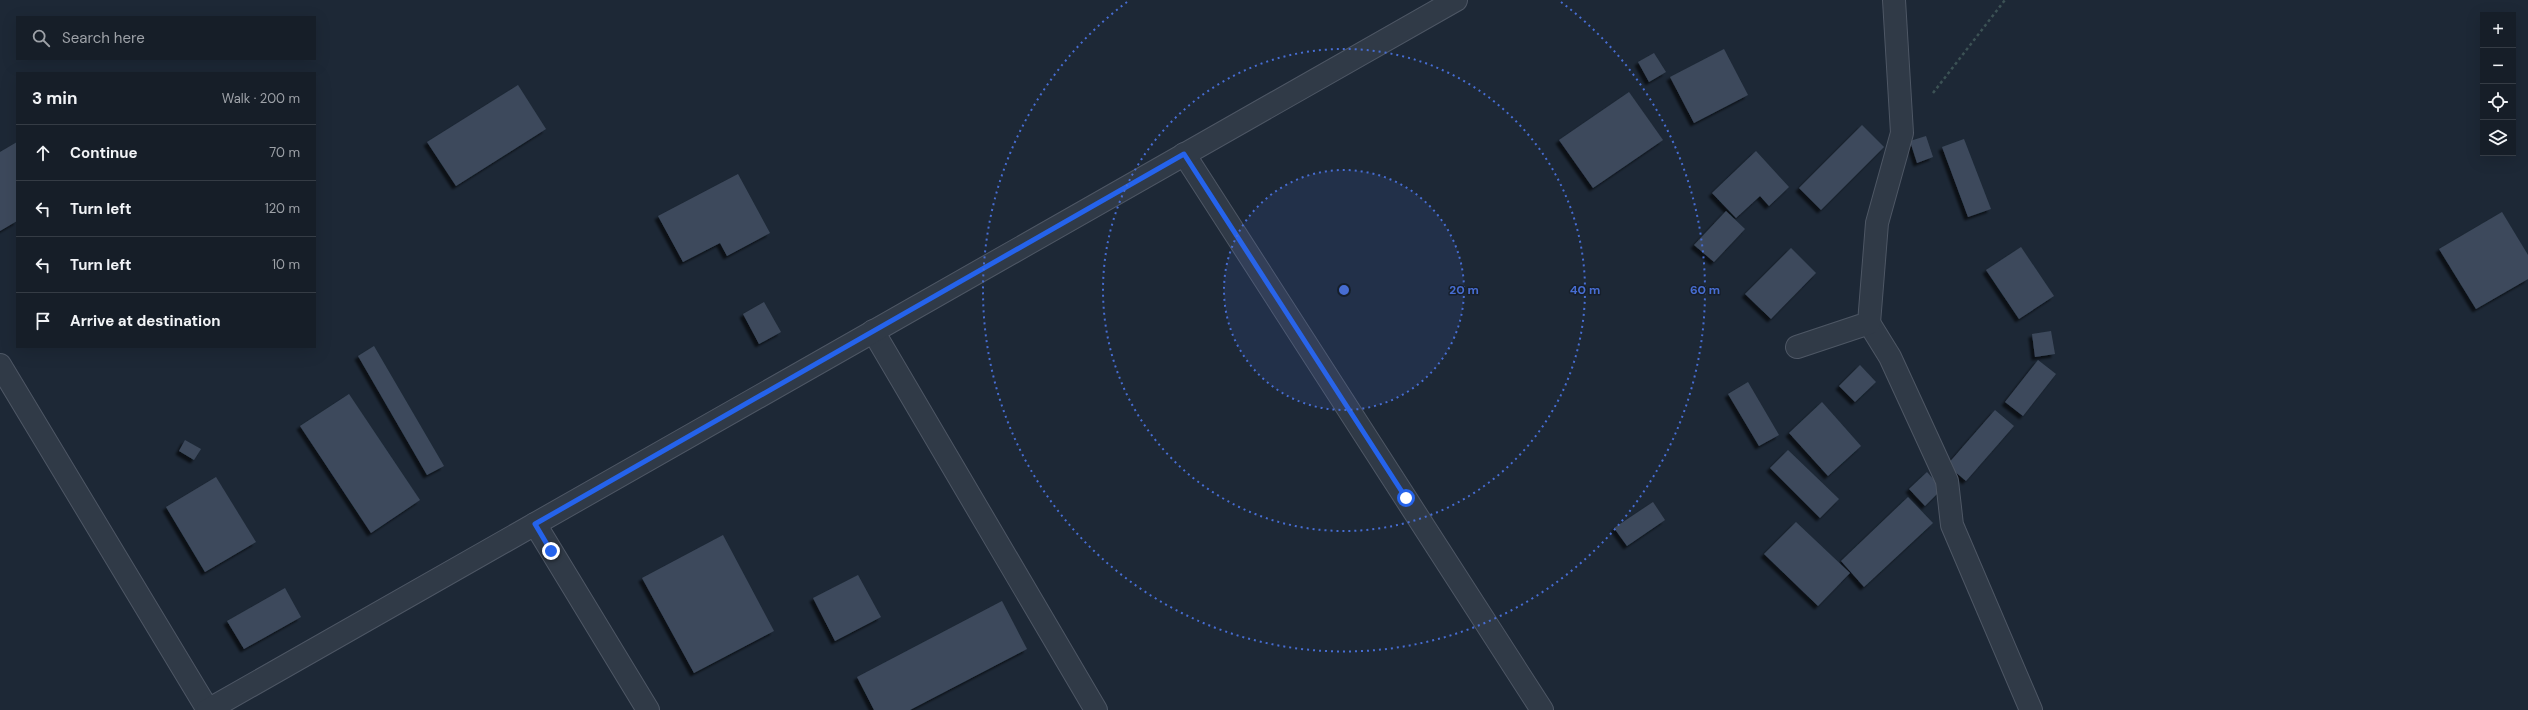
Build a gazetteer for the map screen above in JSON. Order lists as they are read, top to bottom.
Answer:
{
  "page": {
    "map_buttons": ["+", "−"],
    "search": "Search here",
    "heading": ["3 min", "Walk · 200 m"],
    "list": [
      ["Continue", "70 m"],
      ["Turn left", "120 m"],
      ["Turn left", "10 m"],
      "Arrive at destination"
    ]
  },
  "rings": ["20 m", "40 m", "60 m"]
}
